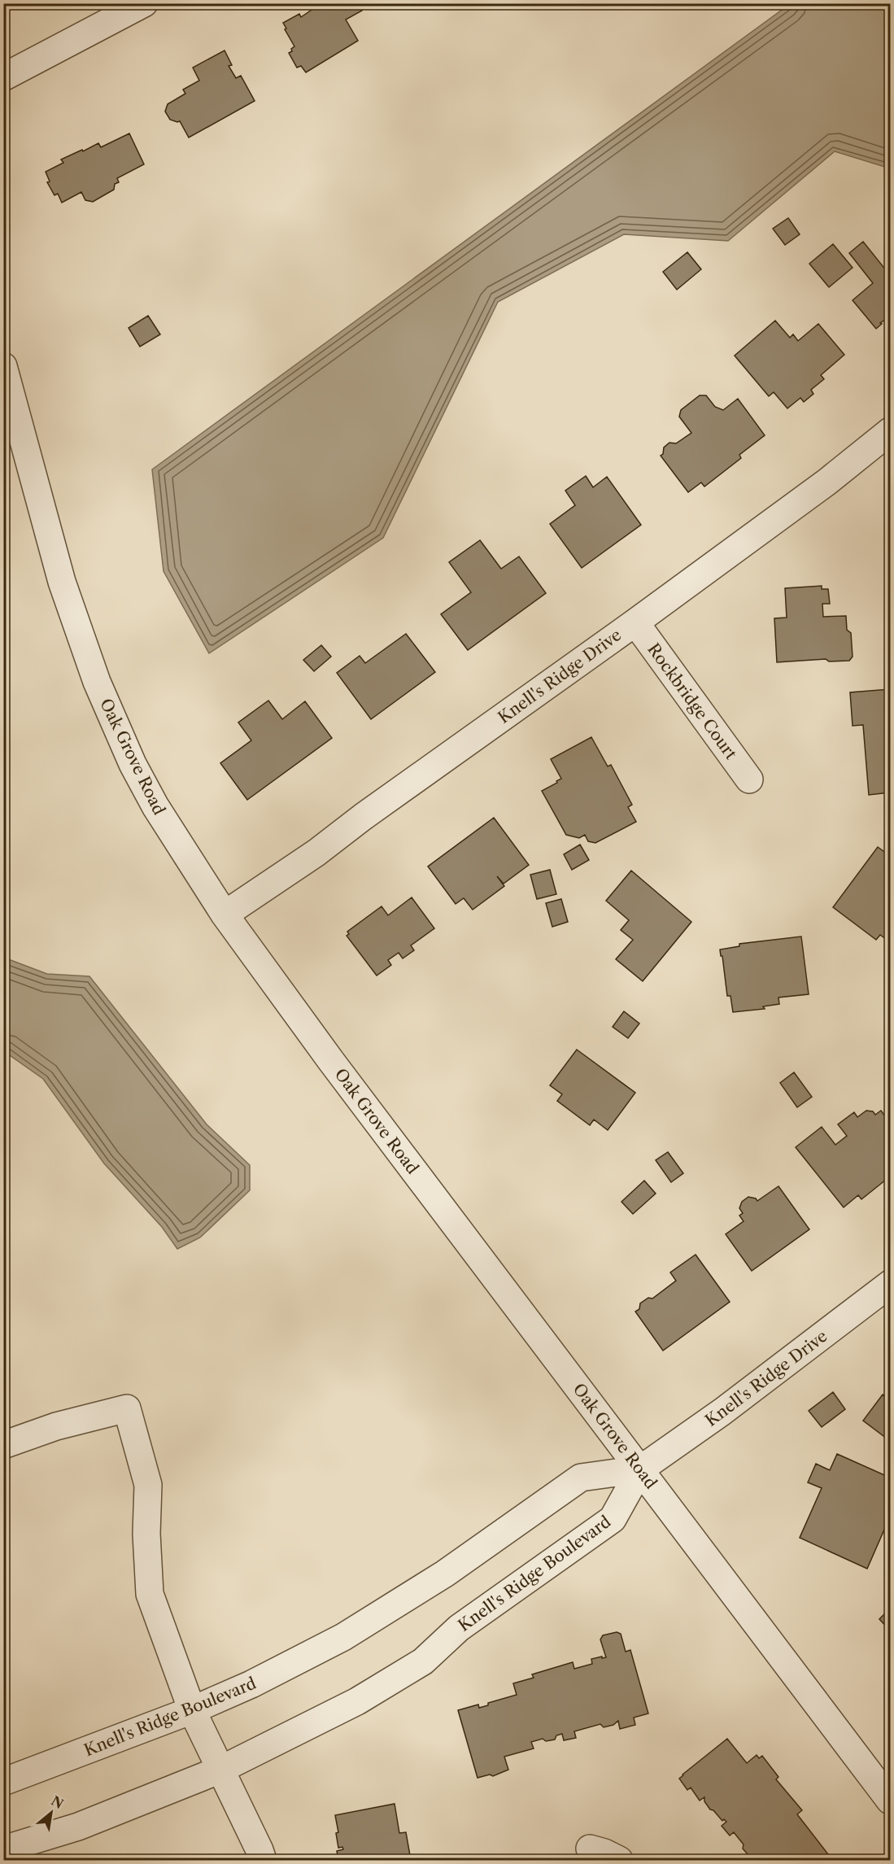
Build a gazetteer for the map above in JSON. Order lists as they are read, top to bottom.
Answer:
{
  "streets": {
    "street": [
      "Knell's Ridge Drive",
      "Rockbridge Court",
      "Oak Grove Road",
      "Knell's Ridge Boulevard"
    ]
  },
  "crossings": [
    ["Knell's Ridge Drive", "Rockbridge Court"],
    ["Knell's Ridge Drive", "Oak Grove Road"],
    ["Knell's Ridge Drive", "Knell's Ridge Boulevard"],
    ["Oak Grove Road", "Knell's Ridge Boulevard"]
  ],
  "north": "top right"
}
